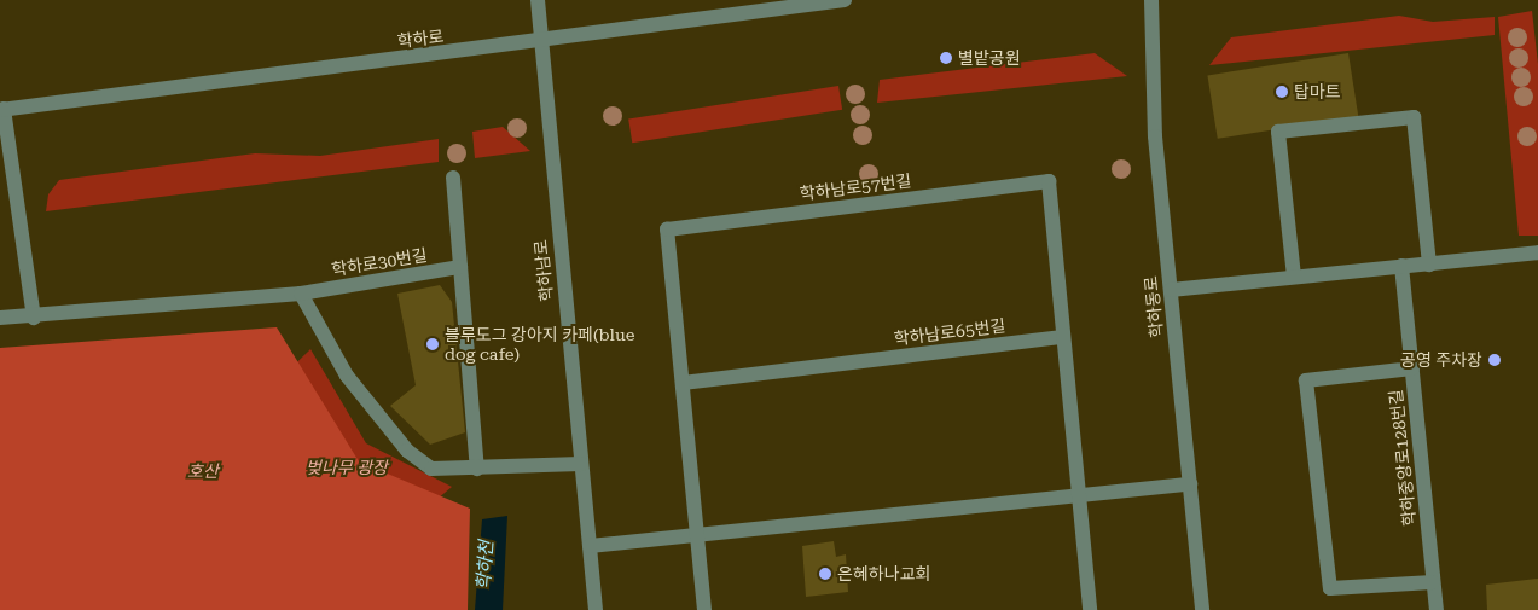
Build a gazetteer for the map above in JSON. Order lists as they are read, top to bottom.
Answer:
{
  "streets": {
    "street": [
      "학하로",
      "학하남로57번길",
      "학하로30번길",
      "학하남로",
      "학하동로",
      "학하남로65번길",
      "학하중앙로128번길"
    ]
  },
  "crossings": [
    ["학하로", "학하남로"],
    ["학하남로57번길", "학하남로65번길"]
  ],
  "water": ["학하천"],
  "parks": ["벚나무 광장", "호산"],
  "places": [
    "별밭공원",
    "탑마트",
    "블루도그 강아지 카페(blue dog cafe)",
    "공영 주차장",
    "은혜하나교회"
  ]
}
